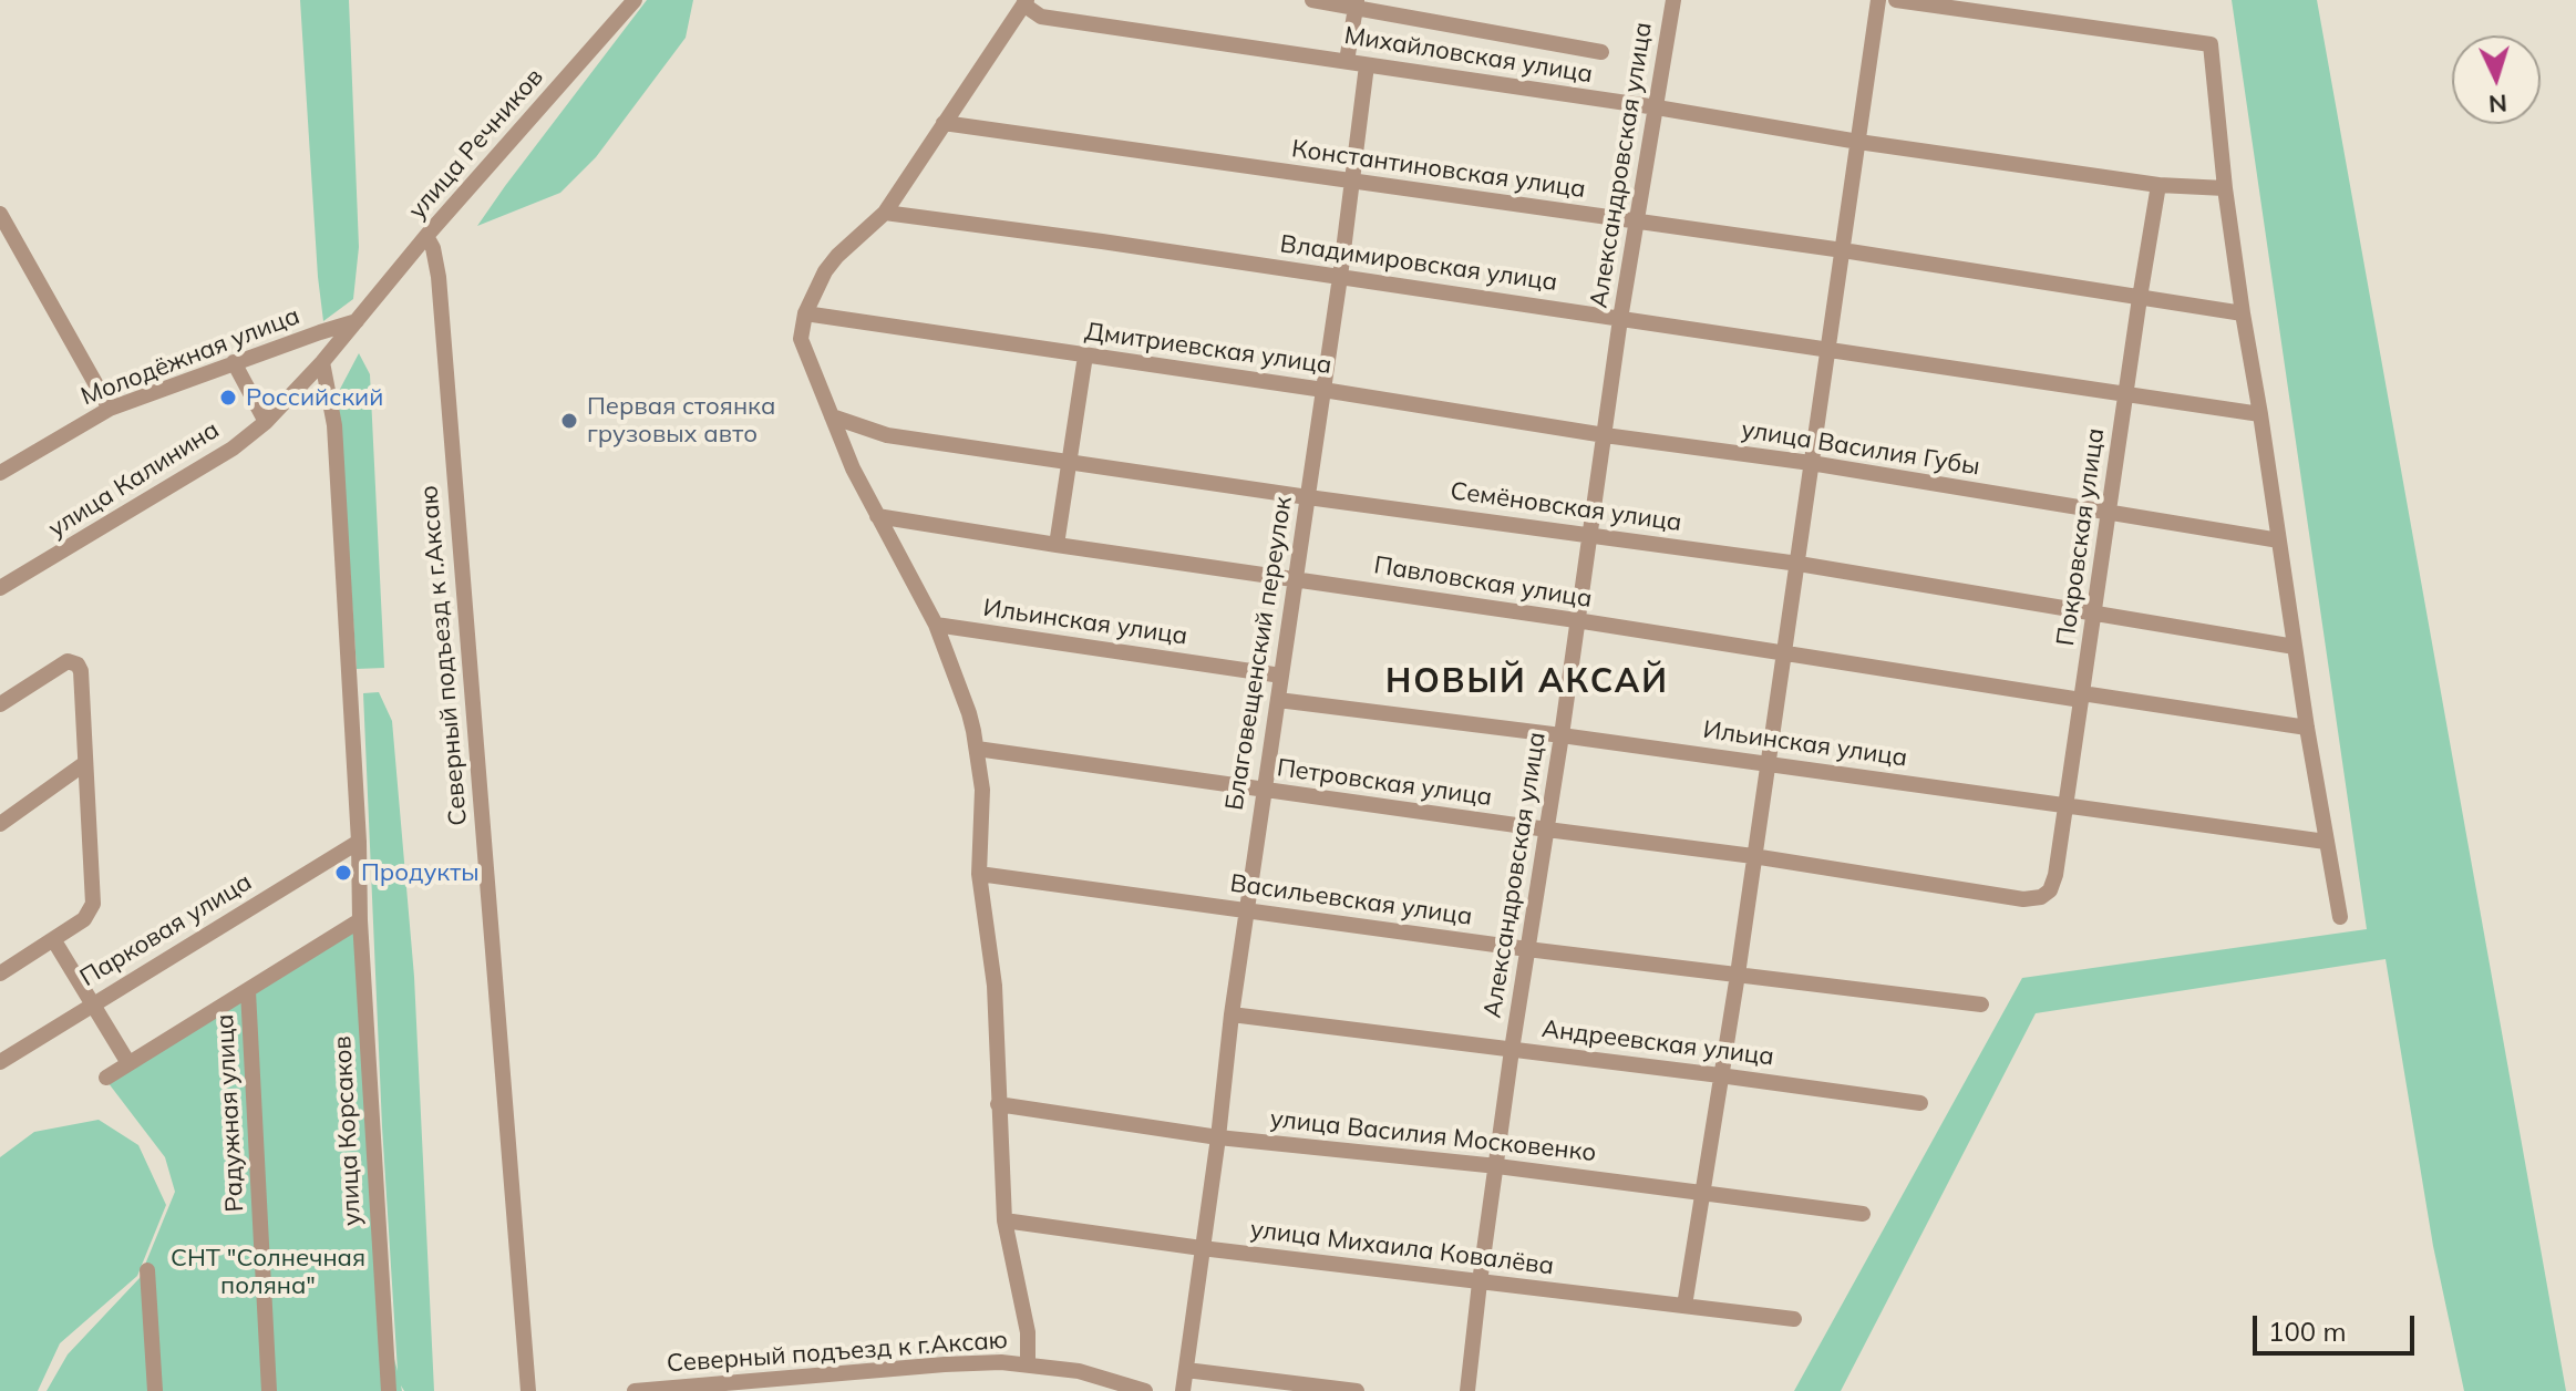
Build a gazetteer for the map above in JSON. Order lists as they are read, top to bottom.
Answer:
{
  "streets": {
    "street": [
      "Михайловская улица",
      "улица Речников",
      "Александровская улица",
      "Константиновская улица",
      "Владимировская улица",
      "Дмитриевская улица",
      "Молодёжная улица",
      "улица Василия Губы",
      "улица Калинина",
      "Семёновская улица",
      "Покровская улица",
      "Павловская улица",
      "Ильинская улица",
      "Благовещенский переулок",
      "Северный подъезд к г.Аксаю",
      "Петровская улица",
      "Васильевская улица",
      "Парковая улица",
      "Андреевская улица",
      "Радужная улица",
      "улица Корсаков",
      "улица Василия Московенко",
      "улица Михаила Ковалёва"
    ]
  },
  "crossings": [
    ["Михайловская улица", "Александровская улица"],
    ["Михайловская улица", "Покровская улица"],
    ["Михайловская улица", "Благовещенский переулок"],
    ["улица Речников", "Молодёжная улица"],
    ["улица Речников", "улица Калинина"],
    ["улица Речников", "Северный подъезд к г.Аксаю"],
    ["Александровская улица", "Константиновская улица"],
    ["Александровская улица", "Владимировская улица"],
    ["Александровская улица", "Дмитриевская улица"],
    ["Александровская улица", "улица Василия Губы"],
    ["Александровская улица", "Семёновская улица"],
    ["Александровская улица", "Павловская улица"],
    ["Александровская улица", "Ильинская улица"],
    ["Александровская улица", "Петровская улица"],
    ["Александровская улица", "Васильевская улица"],
    ["Александровская улица", "Андреевская улица"],
    ["Александровская улица", "улица Василия Московенко"],
    ["Александровская улица", "улица Михаила Ковалёва"],
    ["Константиновская улица", "Покровская улица"],
    ["Константиновская улица", "Благовещенский переулок"],
    ["Владимировская улица", "Покровская улица"],
    ["Владимировская улица", "Благовещенский переулок"],
    ["Дмитриевская улица", "улица Василия Губы"],
    ["Дмитриевская улица", "Благовещенский переулок"],
    ["Молодёжная улица", "улица Калинина"],
    ["улица Василия Губы", "Покровская улица"],
    ["улица Калинина", "улица Корсаков"],
    ["Семёновская улица", "Покровская улица"],
    ["Семёновская улица", "Благовещенский переулок"],
    ["Покровская улица", "Павловская улица"],
    ["Покровская улица", "Ильинская улица"],
    ["Покровская улица", "Петровская улица"],
    ["Павловская улица", "Благовещенский переулок"],
    ["Ильинская улица", "Благовещенский переулок"],
    ["Благовещенский переулок", "Петровская улица"],
    ["Благовещенский переулок", "Васильевская улица"],
    ["Благовещенский переулок", "Андреевская улица"],
    ["Благовещенский переулок", "улица Василия Московенко"],
    ["Благовещенский переулок", "улица Михаила Ковалёва"],
    ["Парковая улица", "улица Корсаков"]
  ],
  "districts": ["НОВЫЙ АКСАЙ"],
  "parks": ["СНТ \"Солнечная поляна\""],
  "places": ["Российский", "Первая стоянка грузовых авто", "Продукты"],
  "scale_bar": "100 m",
  "north": "bottom"
}
